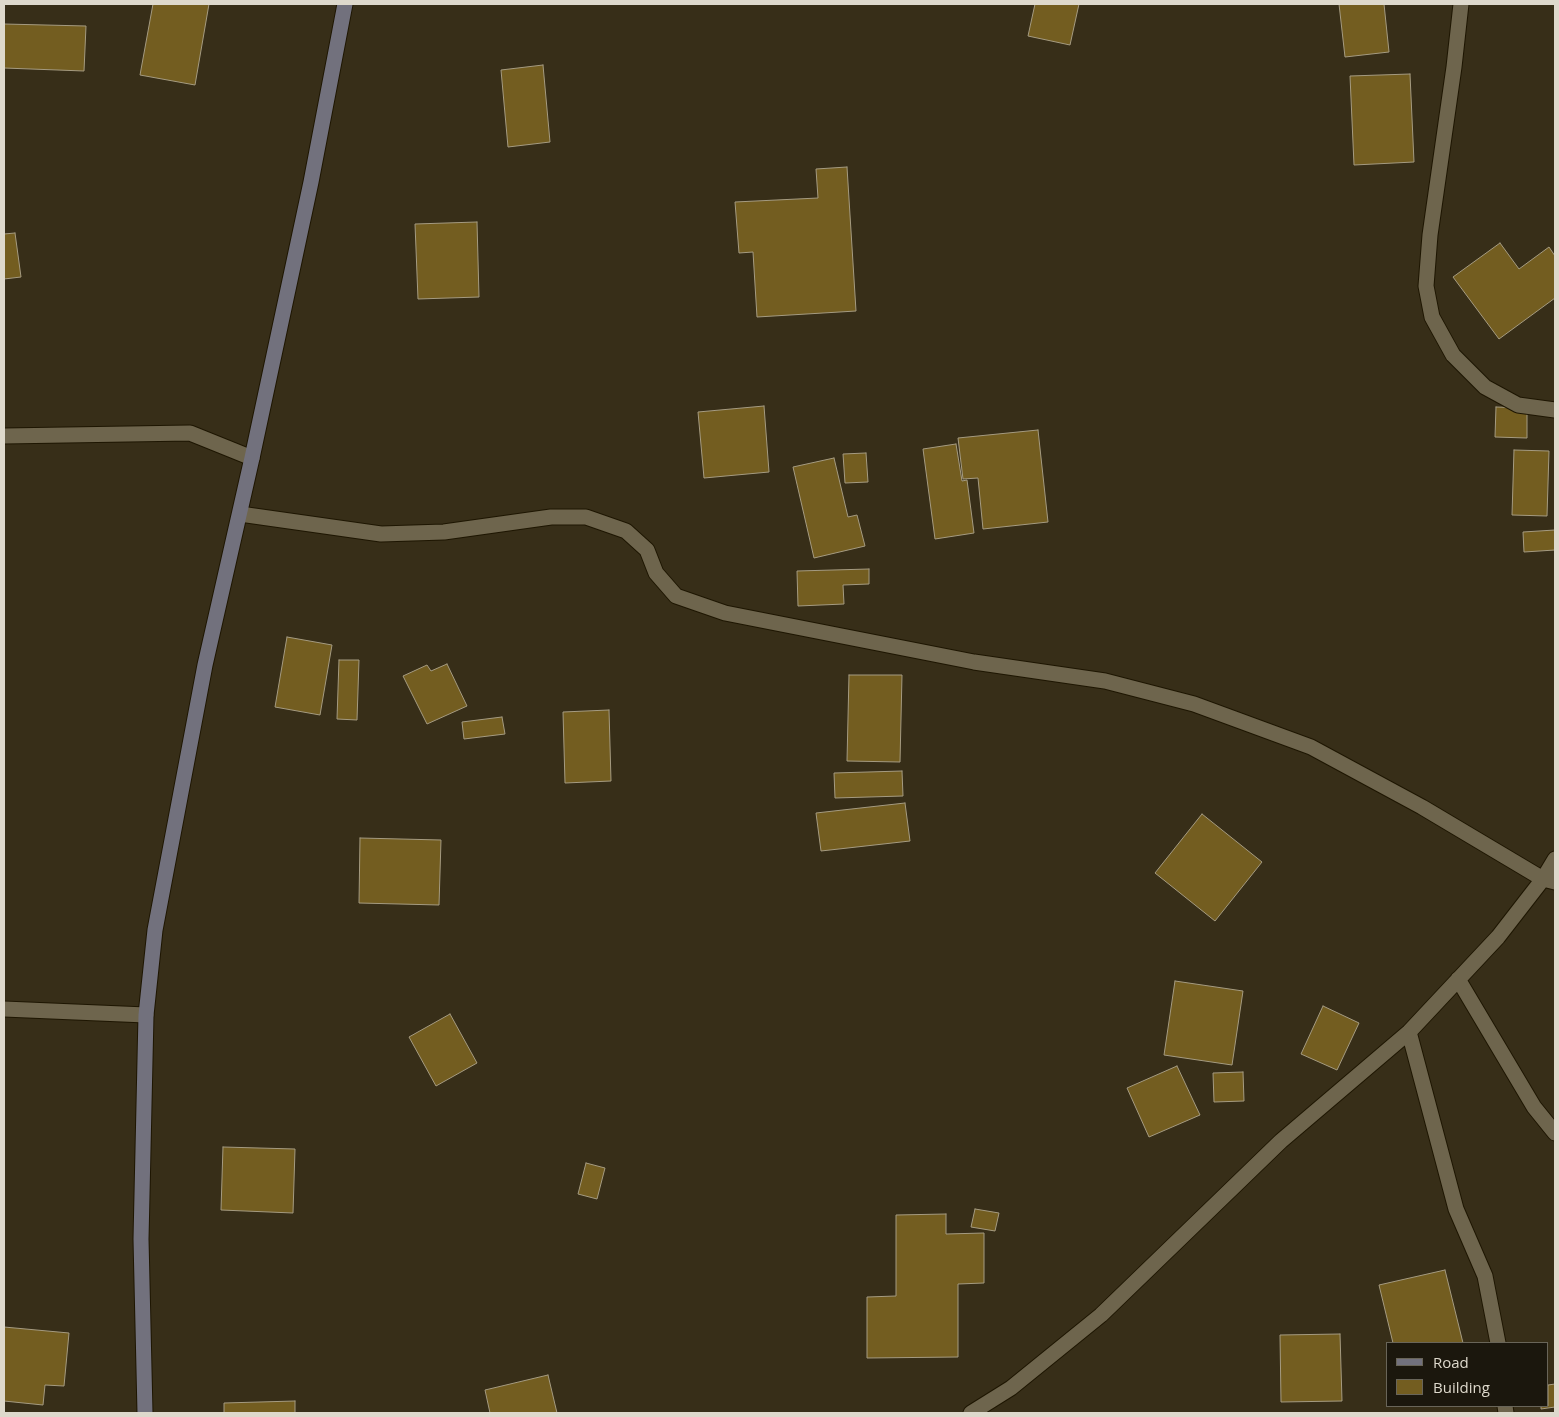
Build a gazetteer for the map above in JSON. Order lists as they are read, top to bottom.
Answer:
{
  "legend": ["Road", "Building"]
}
